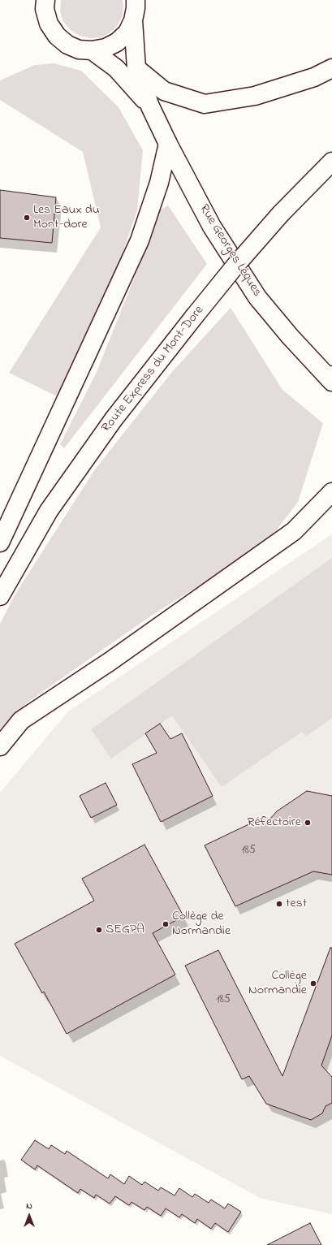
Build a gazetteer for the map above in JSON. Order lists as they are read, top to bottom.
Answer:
{
  "streets": {
    "main road": ["Rue Georges Lèques", "Route Express du Mont-Dore"]
  },
  "places": [
    "Les Eaux du Mont-dore",
    "Réfectoire",
    "test",
    "Collège de Normandie",
    "SEGPA",
    "Collège Normandie"
  ],
  "house_numbers": ["185", "185"],
  "north": "top"
}
